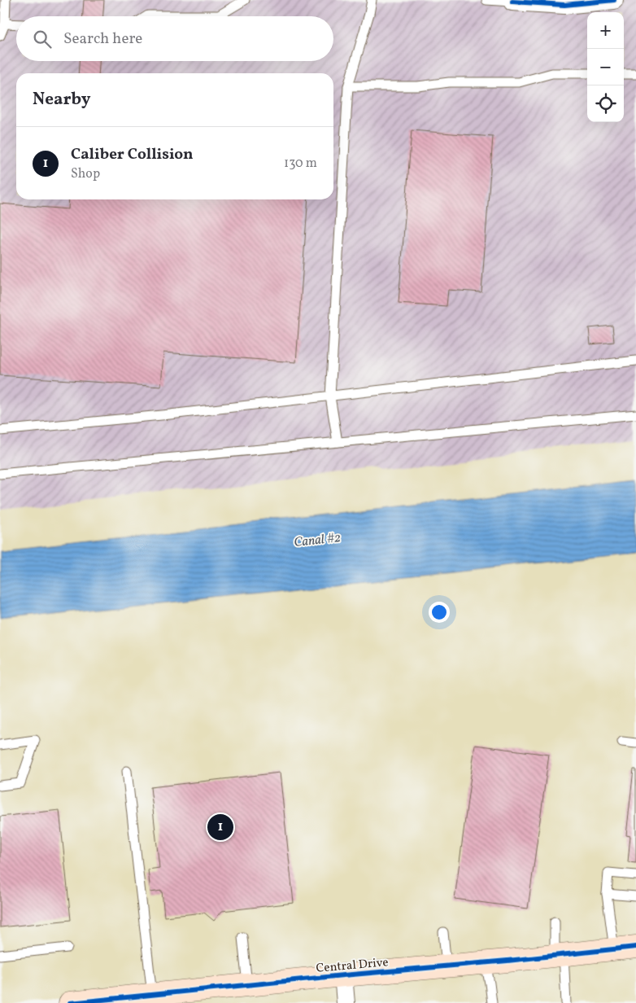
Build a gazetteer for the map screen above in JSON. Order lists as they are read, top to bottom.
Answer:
{
  "streets": {
    "street": ["Central Drive"]
  },
  "water": ["Canal #2"],
  "page": {
    "map_buttons": ["+", "−"],
    "search": "Search here",
    "heading": "Nearby",
    "list": [
      {
        "mark": "1",
        "name": "Caliber Collision",
        "note": "Shop",
        "value": "130 m"
      }
    ],
    "pins": "1"
  }
}
